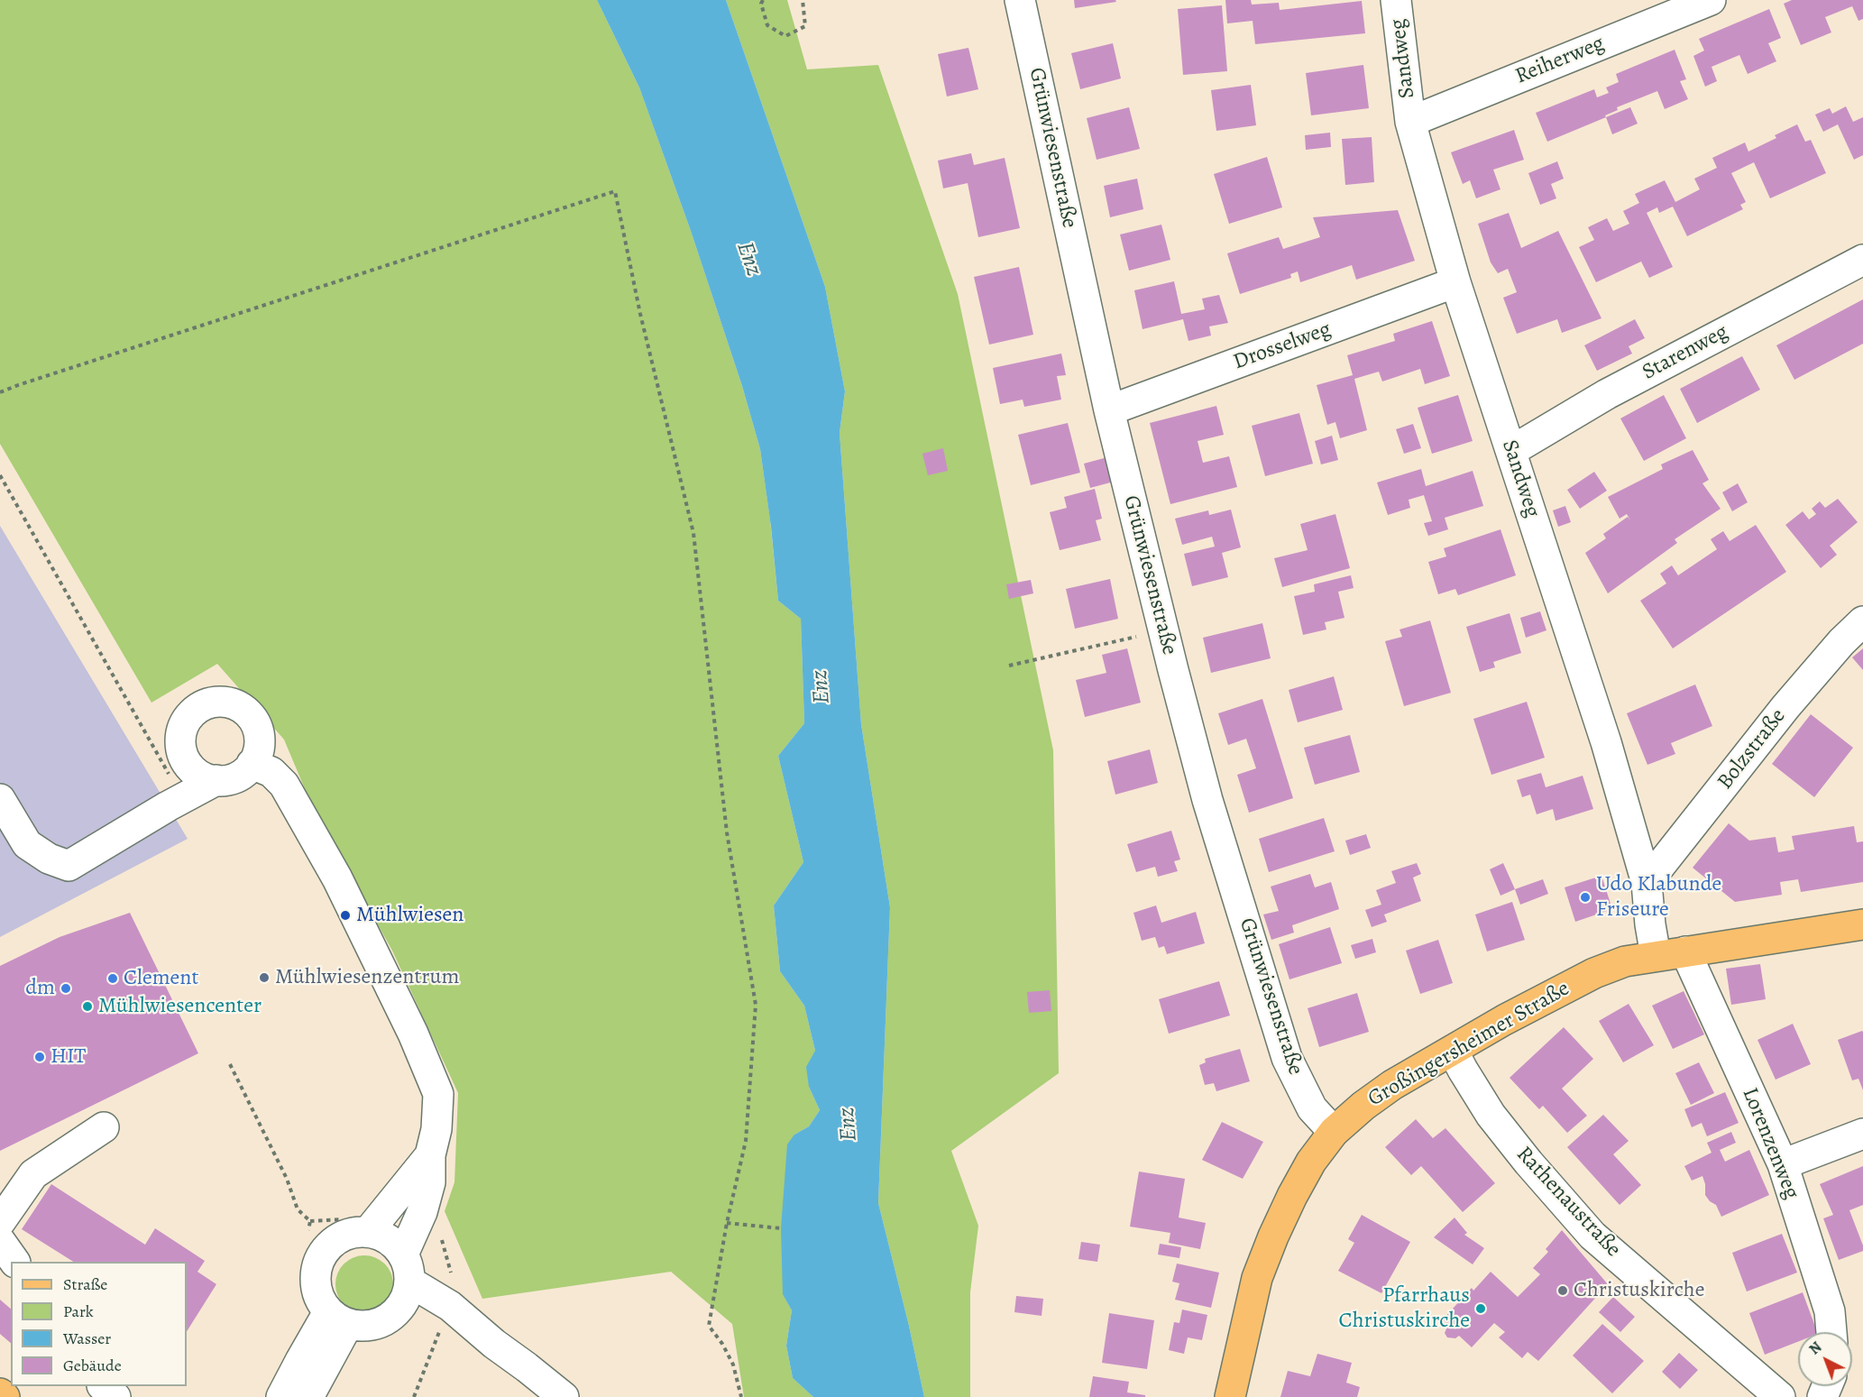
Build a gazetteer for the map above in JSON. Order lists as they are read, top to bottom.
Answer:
{
  "streets": {
    "main road": ["Großingersheimer Straße"],
    "street": [
      "Sandweg",
      "Reiherweg",
      "Grünwiesenstraße",
      "Drosselweg",
      "Starenweg",
      "Bolzstraße",
      "Lorenzenweg",
      "Rathenaustraße"
    ]
  },
  "crossings": [
    ["Sandweg", "Reiherweg"],
    ["Sandweg", "Drosselweg"],
    ["Sandweg", "Starenweg"],
    ["Sandweg", "Bolzstraße"],
    ["Sandweg", "Großingersheimer Straße"],
    ["Grünwiesenstraße", "Drosselweg"],
    ["Grünwiesenstraße", "Großingersheimer Straße"],
    ["Großingersheimer Straße", "Lorenzenweg"],
    ["Großingersheimer Straße", "Rathenaustraße"]
  ],
  "water": ["Enz"],
  "places": [
    "Udo Klabunde Friseure",
    "Mühlwiesen",
    "Mühlwiesenzentrum",
    "Clement",
    "dm",
    "Mühlwiesencenter",
    "HIT",
    "Christuskirche",
    "Pfarrhaus Christuskirche"
  ],
  "legend": [
    "Straße",
    "Park",
    "Wasser",
    "Gebäude"
  ],
  "north": "top left"
}
